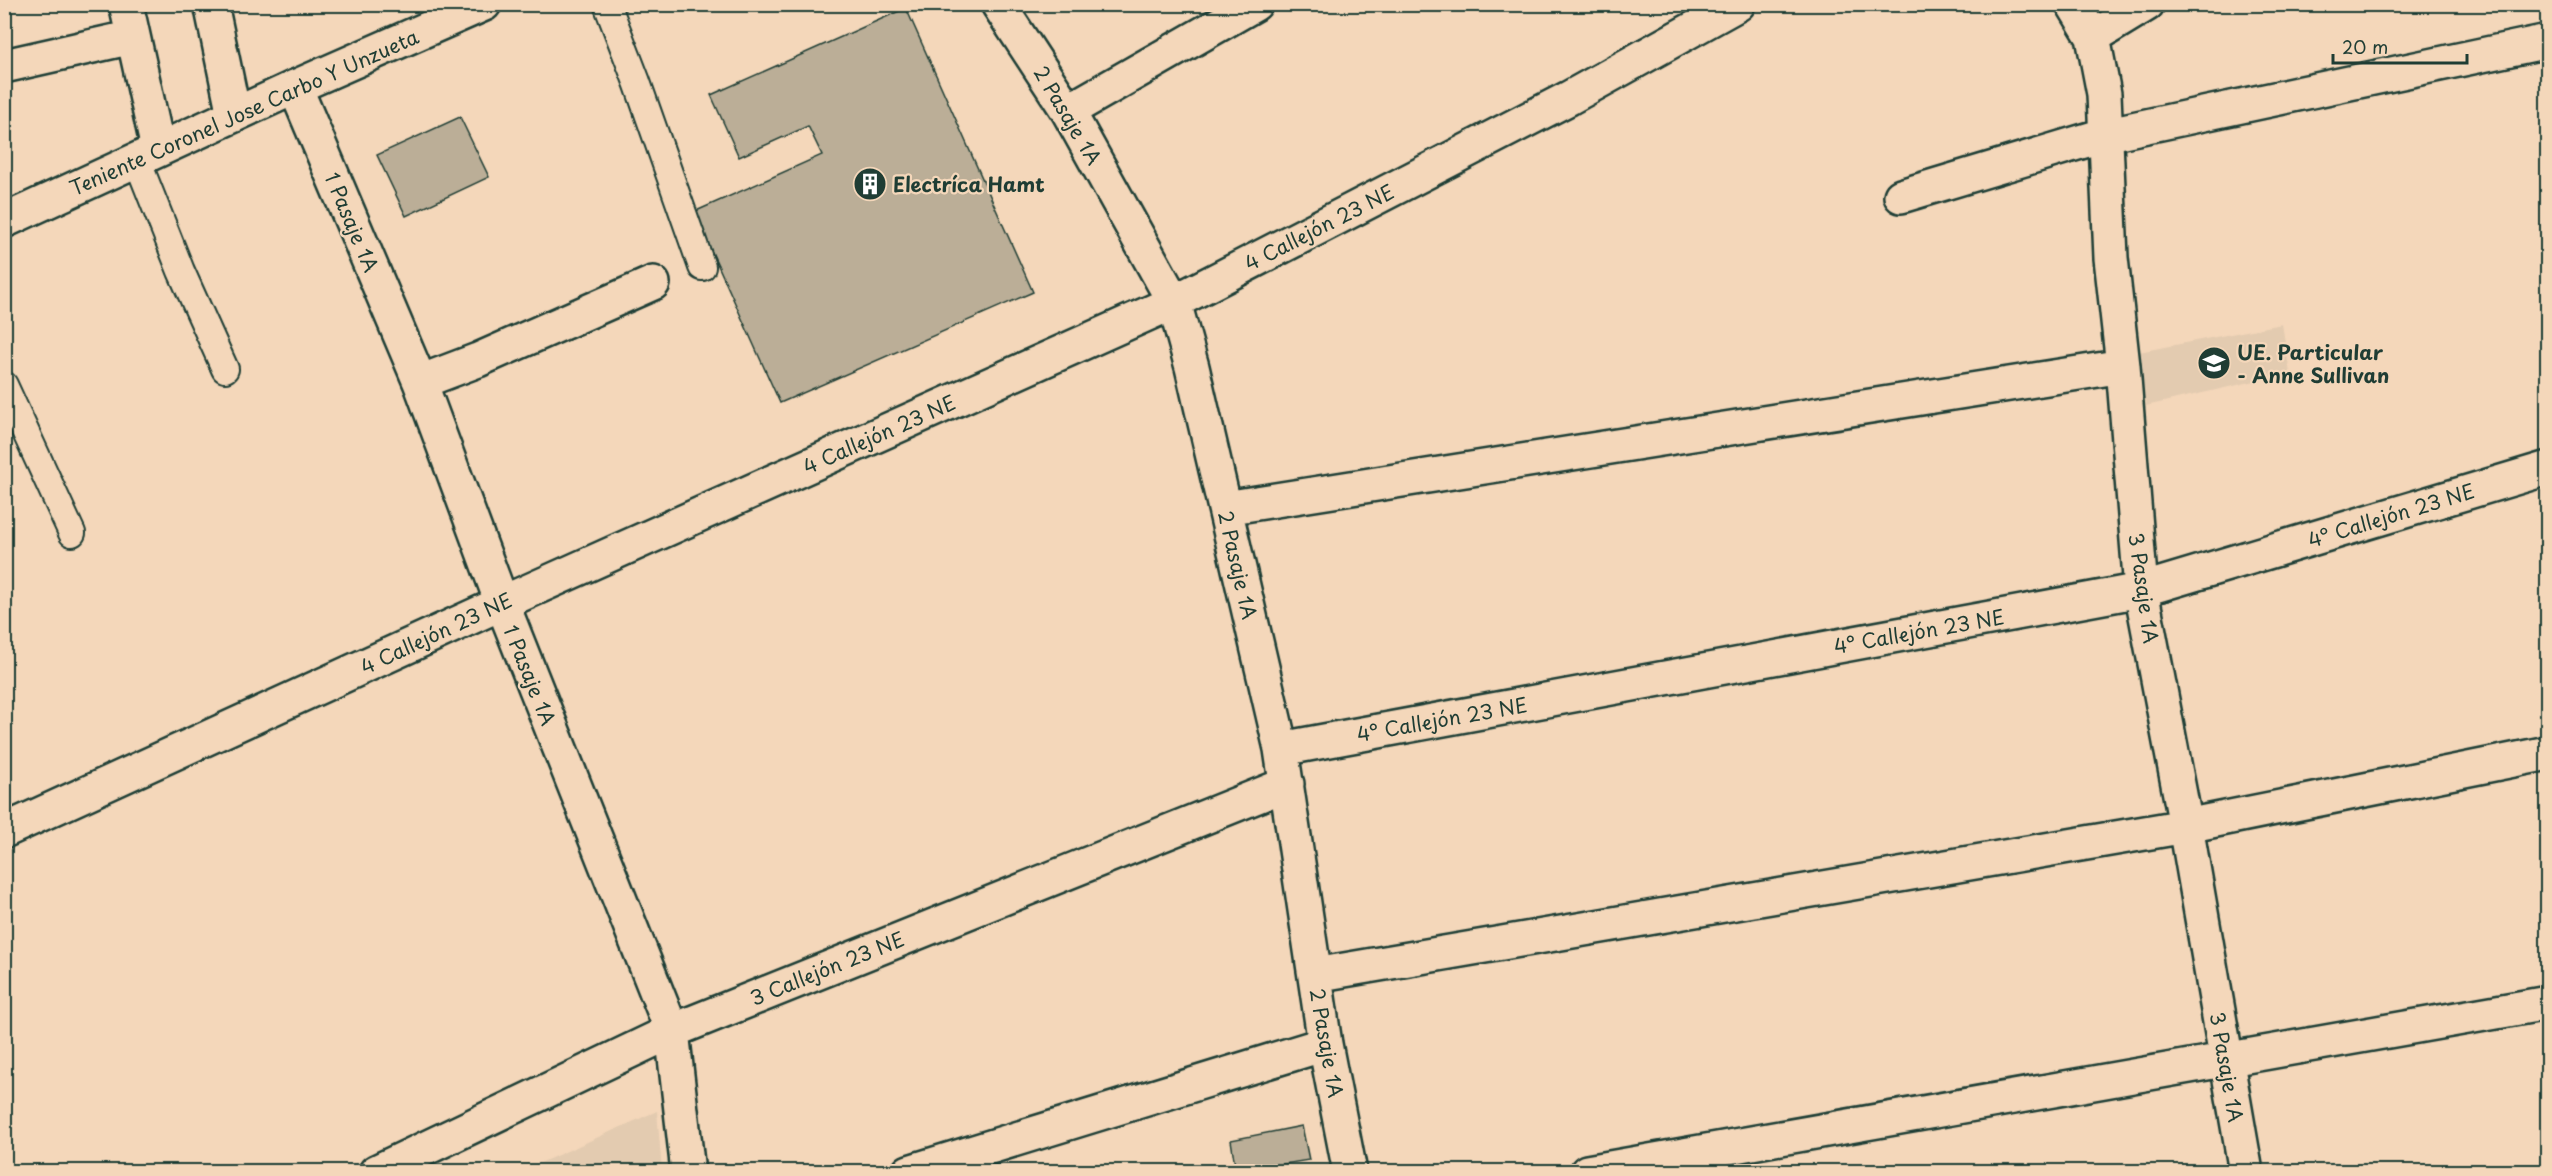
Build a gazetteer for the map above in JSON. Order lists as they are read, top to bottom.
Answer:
{
  "streets": {
    "street": [
      "Teniente Coronel Jose Carbo Y Unzueta",
      "2 Pasaje 1A",
      "1 Pasaje 1A",
      "4 Callejón 23 NE",
      "4° Callejón 23 NE",
      "3 Pasaje 1A",
      "3 Callejón 23 NE"
    ]
  },
  "crossings": [
    ["Teniente Coronel Jose Carbo Y Unzueta", "1 Pasaje 1A"],
    ["2 Pasaje 1A", "4 Callejón 23 NE"],
    ["2 Pasaje 1A", "4° Callejón 23 NE"],
    ["2 Pasaje 1A", "3 Callejón 23 NE"],
    ["1 Pasaje 1A", "4 Callejón 23 NE"],
    ["1 Pasaje 1A", "3 Callejón 23 NE"],
    ["4° Callejón 23 NE", "3 Pasaje 1A"]
  ],
  "places": {
    "building": ["Electríca Hamt"],
    "school or university": ["UE. Particular - Anne Sullivan"]
  },
  "scale_bar": "20 m"
}
